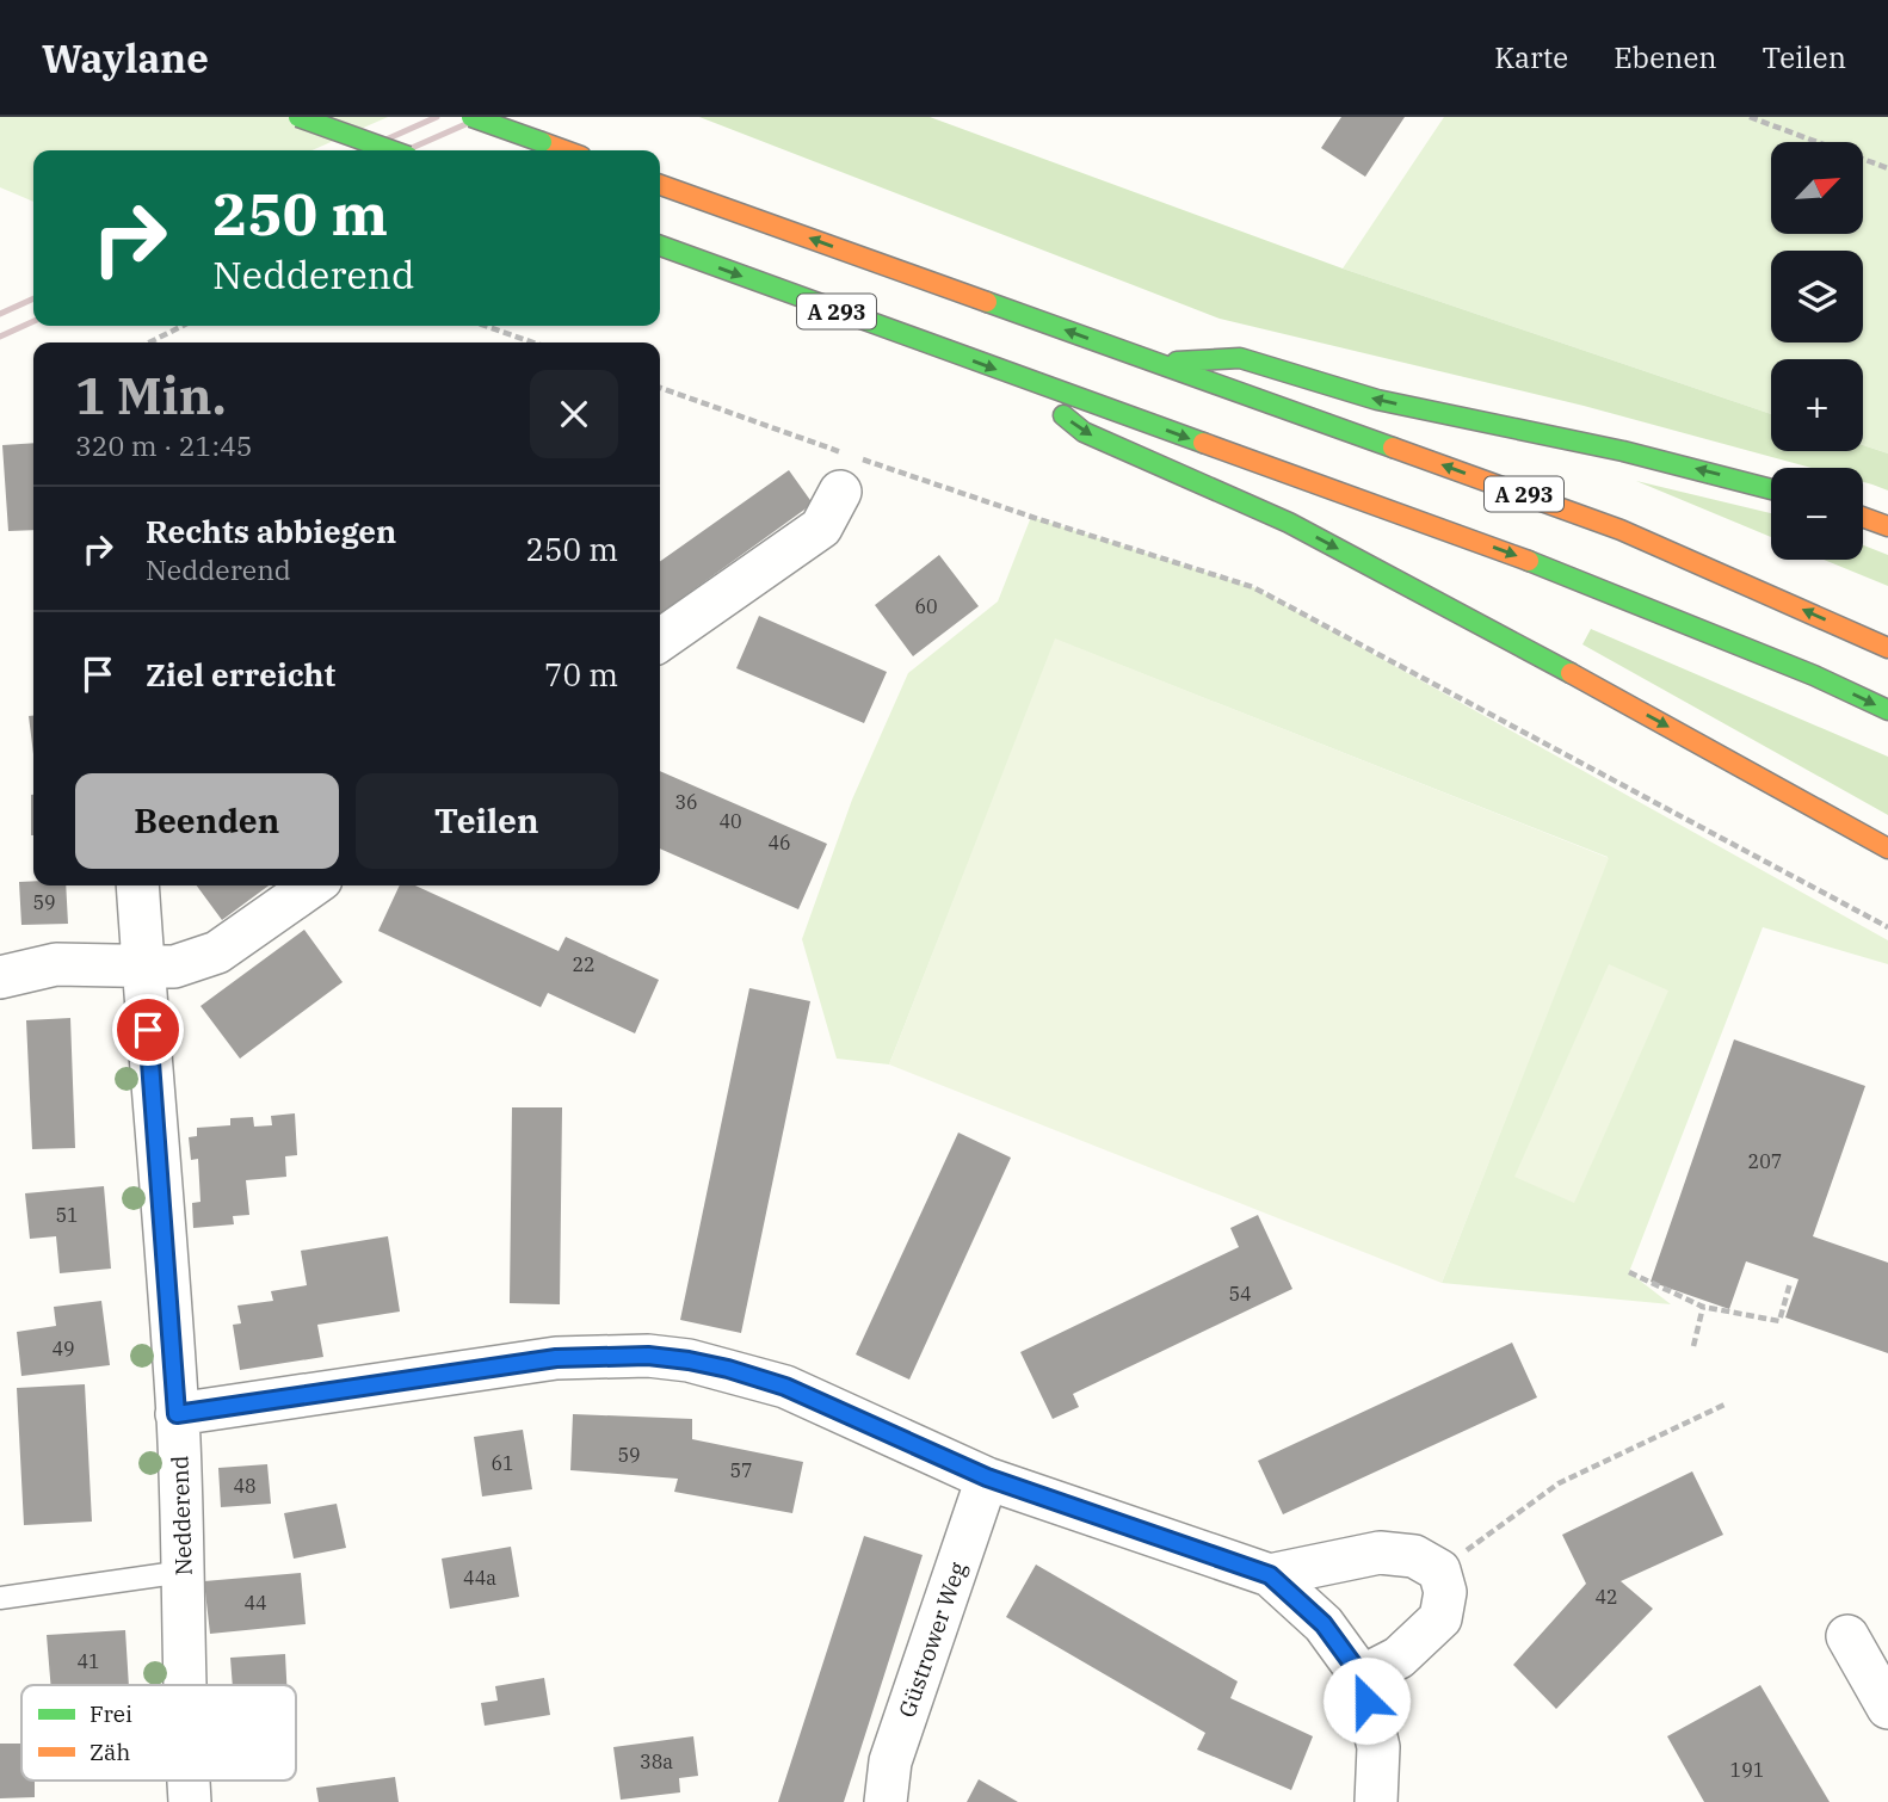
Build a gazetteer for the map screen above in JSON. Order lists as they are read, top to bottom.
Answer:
{
  "streets": {
    "highway": ["A 293"],
    "street": ["Nedderend", "Güstrower Weg"]
  },
  "house_numbers": [
    "60",
    "36",
    "40",
    "46",
    "59",
    "22",
    "207",
    "51",
    "54",
    "49",
    "59",
    "61",
    "57",
    "48",
    "44a",
    "42",
    "44",
    "41",
    "38a",
    "191"
  ],
  "legend": ["Frei", "Zäh"],
  "north": "top right",
  "page": {
    "header": "Waylane",
    "nav": ["Karte", "Ebenen", "Teilen"],
    "map_buttons": ["+", "−"],
    "turn": ["250 m", "Nedderend"],
    "heading": ["1 Min.", "320 m · 21:45"],
    "list": [
      {
        "name": "Rechts abbiegen",
        "note": "Nedderend",
        "value": "250 m"
      },
      {
        "name": "Ziel erreicht",
        "value": "70 m"
      }
    ],
    "buttons": ["Beenden", "Teilen"]
  }
}
